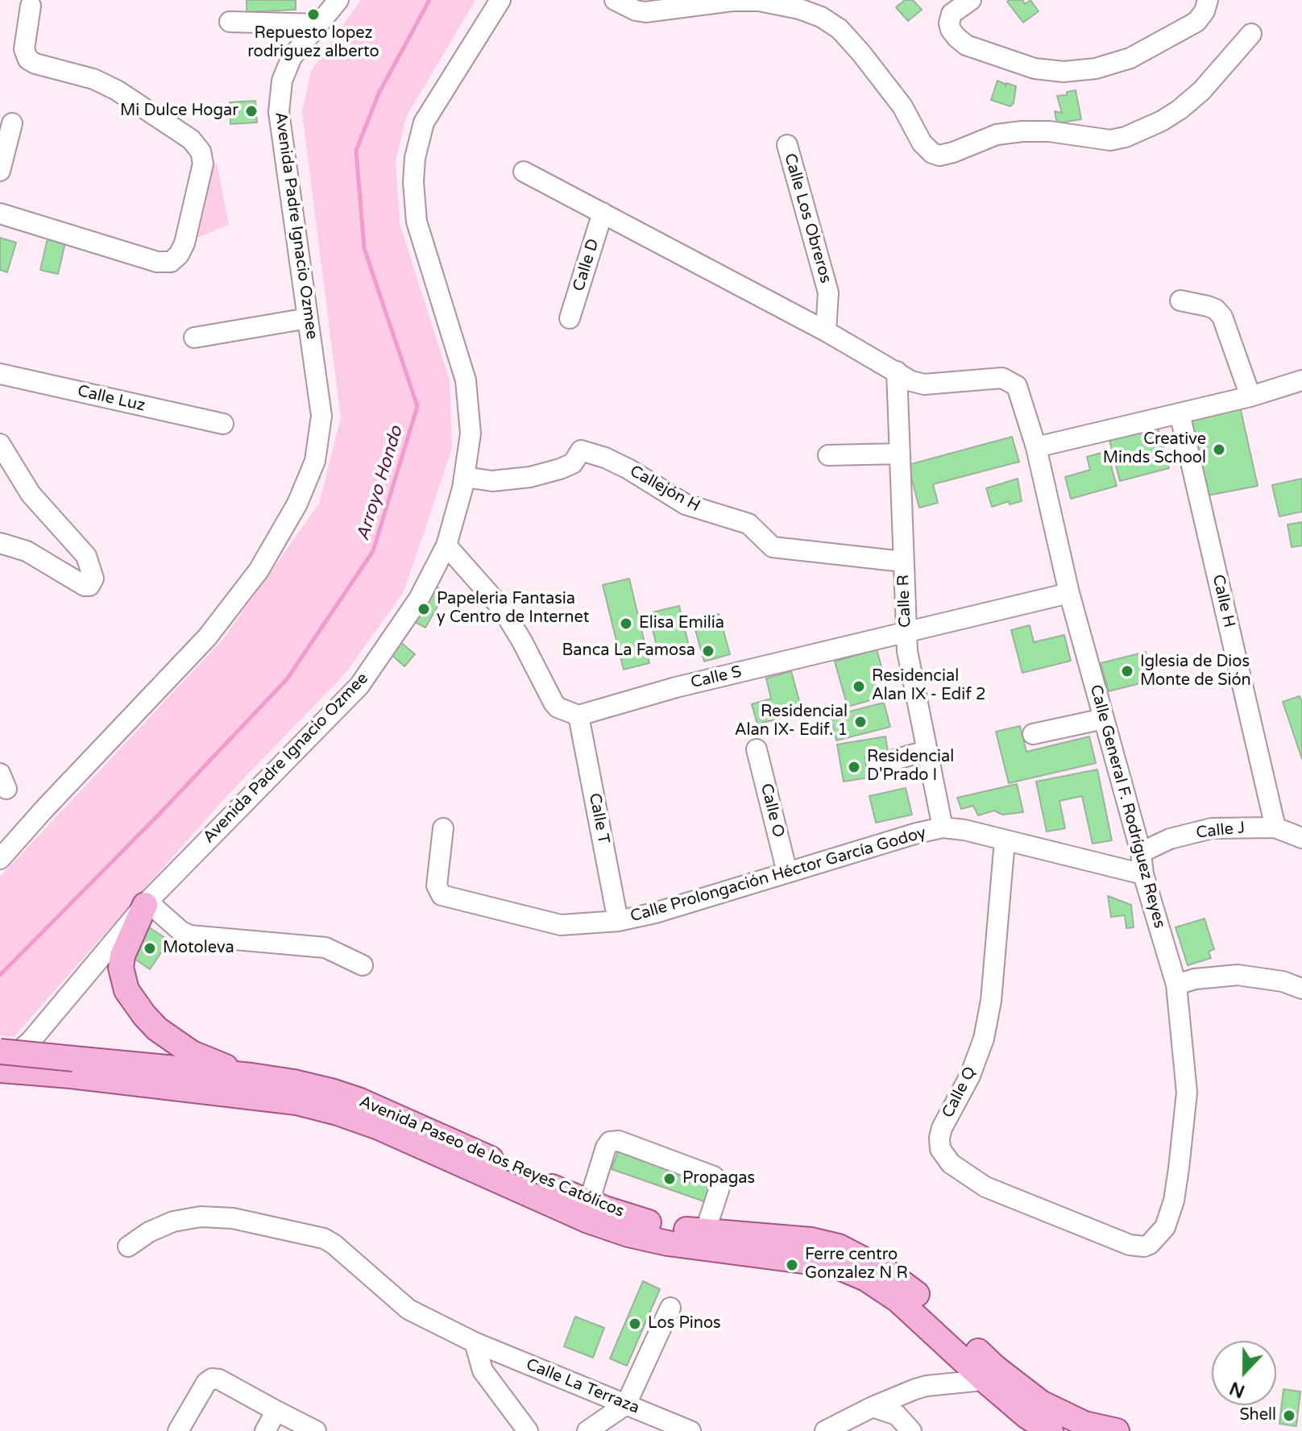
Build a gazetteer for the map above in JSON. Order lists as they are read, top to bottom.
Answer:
{
  "streets": {
    "main road": ["Avenida Paseo de los Reyes Católicos"],
    "street": [
      "Calle Los Obreros",
      "Avenida Padre Ignacio Ozmee",
      "Calle D",
      "Calle Luz",
      "Callejón H",
      "Calle R",
      "Calle H",
      "Calle S",
      "Calle General F. Rodríguez Reyes",
      "Calle O",
      "Calle T",
      "Calle J",
      "Calle Prolongación Héctor García Godoy",
      "Calle Q",
      "Calle La Terraza"
    ]
  },
  "crossings": [
    ["Avenida Padre Ignacio Ozmee", "Callejón H"],
    ["Avenida Padre Ignacio Ozmee", "Avenida Paseo de los Reyes Católicos"],
    ["Callejón H", "Calle R"],
    ["Calle R", "Calle S"],
    ["Calle R", "Calle General F. Rodríguez Reyes"],
    ["Calle R", "Calle Prolongación Héctor García Godoy"],
    ["Calle H", "Calle J"],
    ["Calle S", "Calle General F. Rodríguez Reyes"],
    ["Calle S", "Calle T"],
    ["Calle General F. Rodríguez Reyes", "Calle J"],
    ["Calle General F. Rodríguez Reyes", "Calle Prolongación Héctor García Godoy"],
    ["Calle General F. Rodríguez Reyes", "Calle Q"],
    ["Calle O", "Calle Prolongación Héctor García Godoy"],
    ["Calle T", "Calle Prolongación Héctor García Godoy"],
    ["Calle Prolongación Héctor García Godoy", "Calle Q"]
  ],
  "water": ["Arroyo Hondo"],
  "places": [
    "Repuesto lopez rodriguez alberto",
    "Mi Dulce Hogar",
    "Creative Minds School",
    "Papeleria Fantasia y Centro de Internet",
    "Elisa Emilia",
    "Banca La Famosa",
    "Iglesia de Dios Monte de Sión",
    "Residencial Alan IX - Edif 2",
    "Residencial Alan IX- Edif. 1",
    "Residencial D'Prado I",
    "Motoleva",
    "Propagas",
    "Ferre centro Gonzalez N R",
    "Los Pinos",
    "Shell"
  ],
  "north": "bottom"
}
